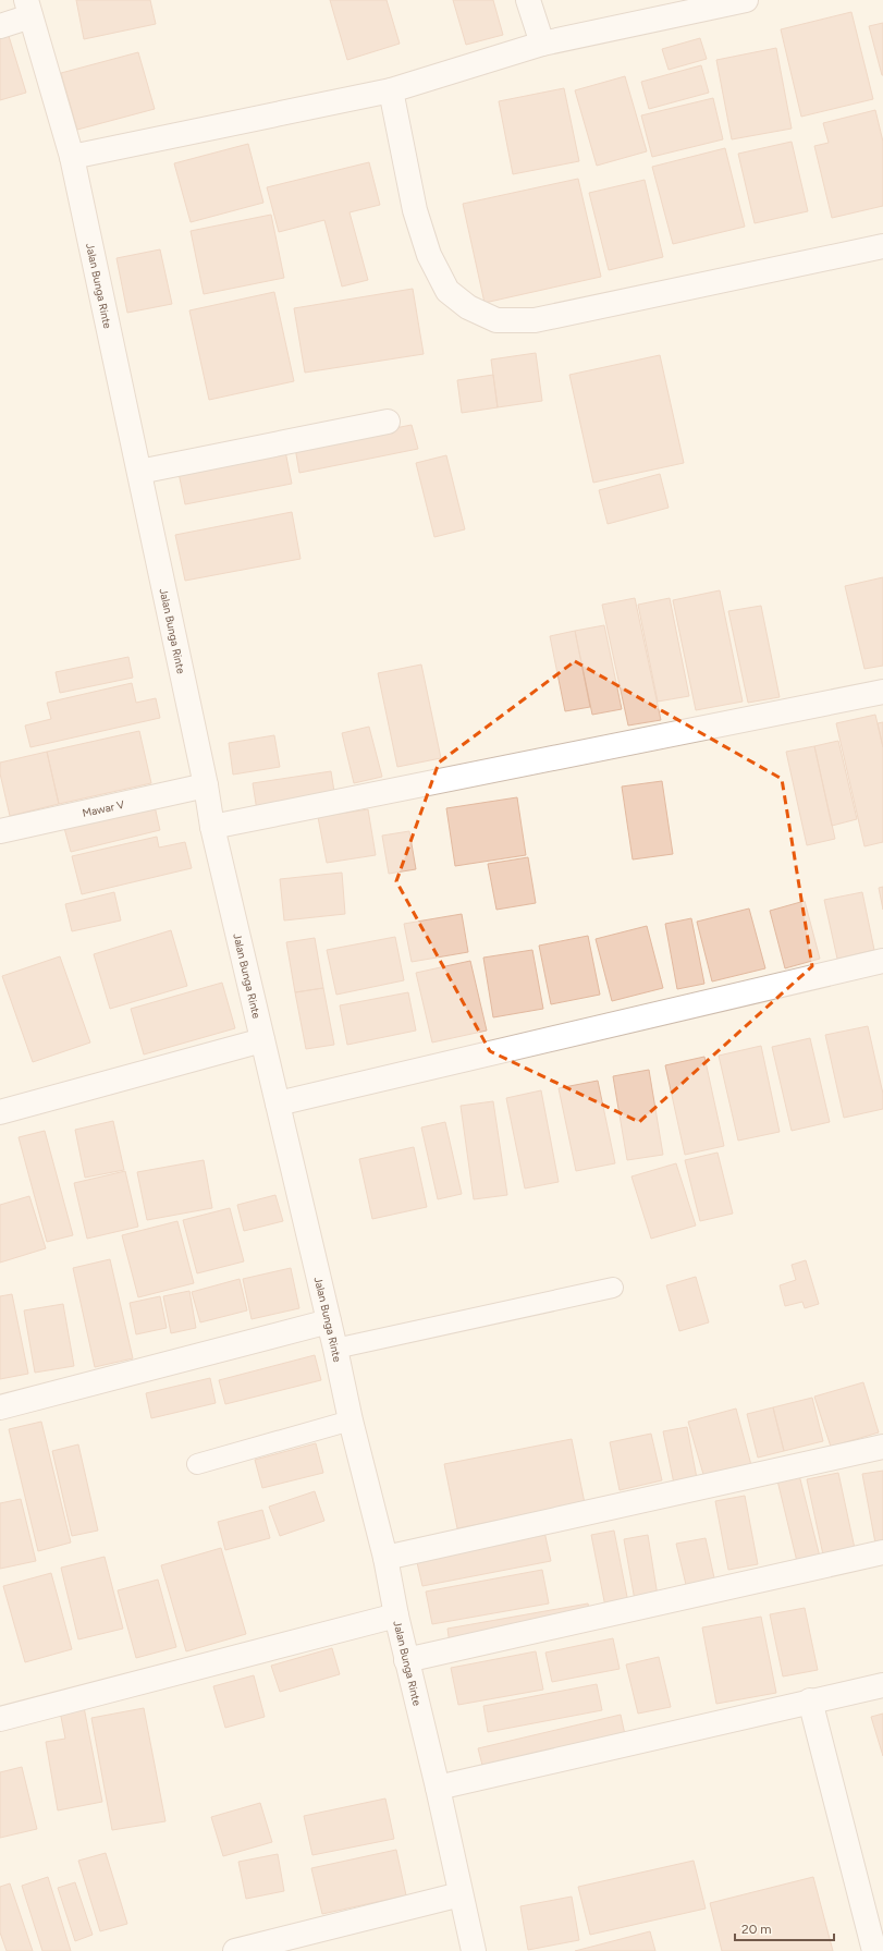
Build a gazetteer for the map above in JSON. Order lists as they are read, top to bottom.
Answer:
{
  "streets": {
    "street": ["Jalan Bunga Rinte", "Mawar V"]
  },
  "crossings": [
    ["Jalan Bunga Rinte", "Mawar V"]
  ],
  "scale_bar": "20 m"
}
